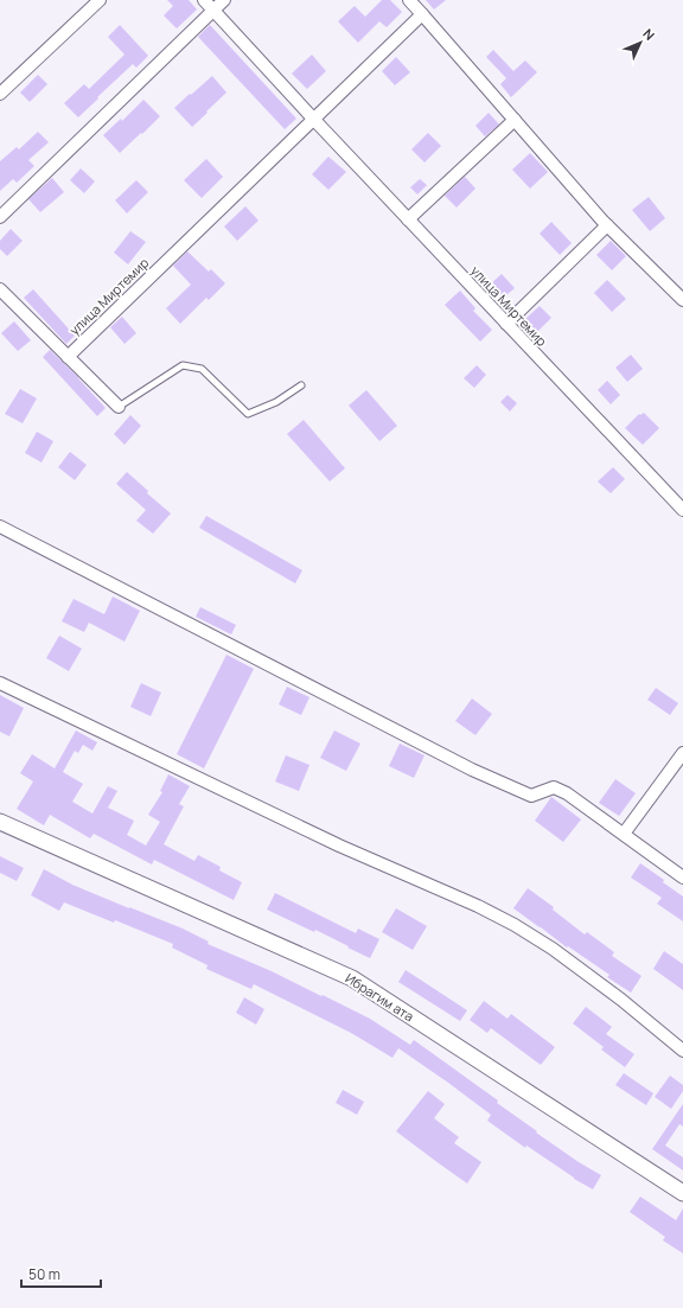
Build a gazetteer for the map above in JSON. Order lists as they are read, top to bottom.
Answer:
{
  "streets": {
    "street": ["улица Миртемир", "Ибрагим ата"]
  },
  "scale_bar": "50 m",
  "north": "top right"
}
